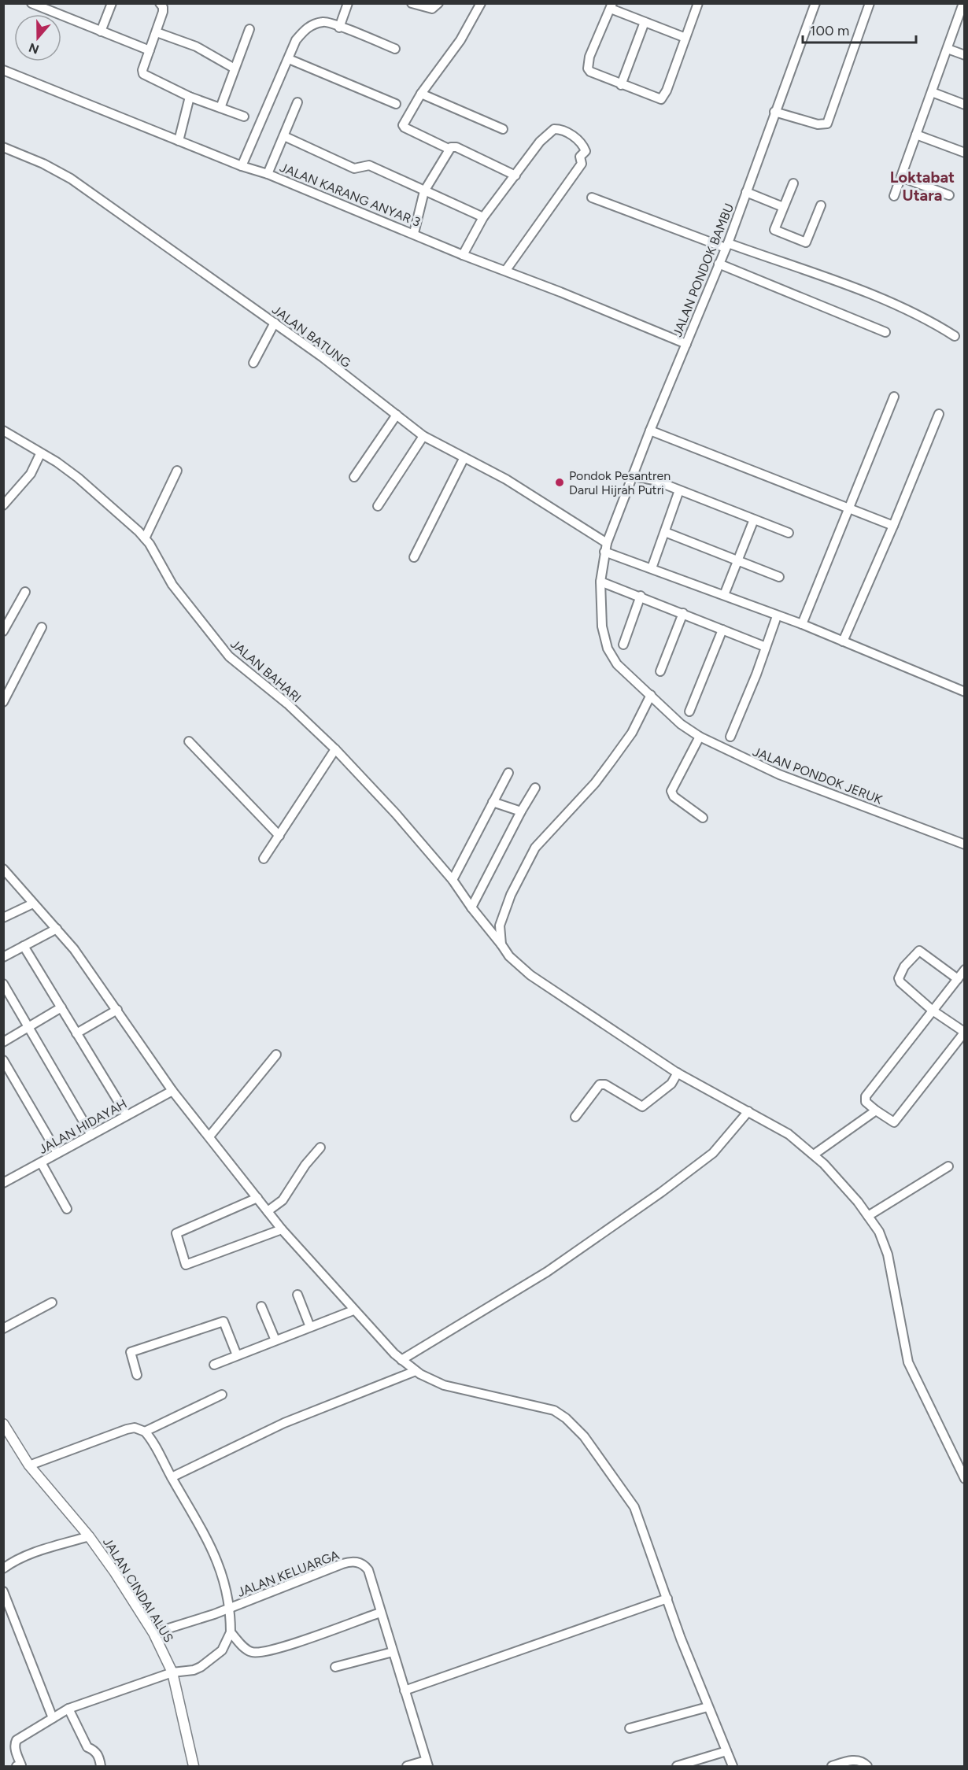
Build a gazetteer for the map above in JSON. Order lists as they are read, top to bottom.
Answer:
{
  "streets": {
    "street": [
      "JALAN KARANG ANYAR 3",
      "JALAN PONDOK BAMBU",
      "JALAN BATUNG",
      "JALAN BAHARI",
      "JALAN PONDOK JERUK",
      "JALAN HIDAYAH",
      "JALAN KELUARGA",
      "JALAN CINDAI ALUS"
    ]
  },
  "crossings": [
    ["JALAN KARANG ANYAR 3", "JALAN PONDOK BAMBU"],
    ["JALAN PONDOK BAMBU", "JALAN BATUNG"],
    ["JALAN PONDOK BAMBU", "JALAN PONDOK JERUK"],
    ["JALAN BATUNG", "JALAN PONDOK JERUK"],
    ["JALAN KELUARGA", "JALAN CINDAI ALUS"]
  ],
  "districts": ["Loktabat Utara"],
  "places": ["Pondok Pesantren Darul Hijrah Putri"],
  "scale_bar": "100 m",
  "north": "bottom"
}
